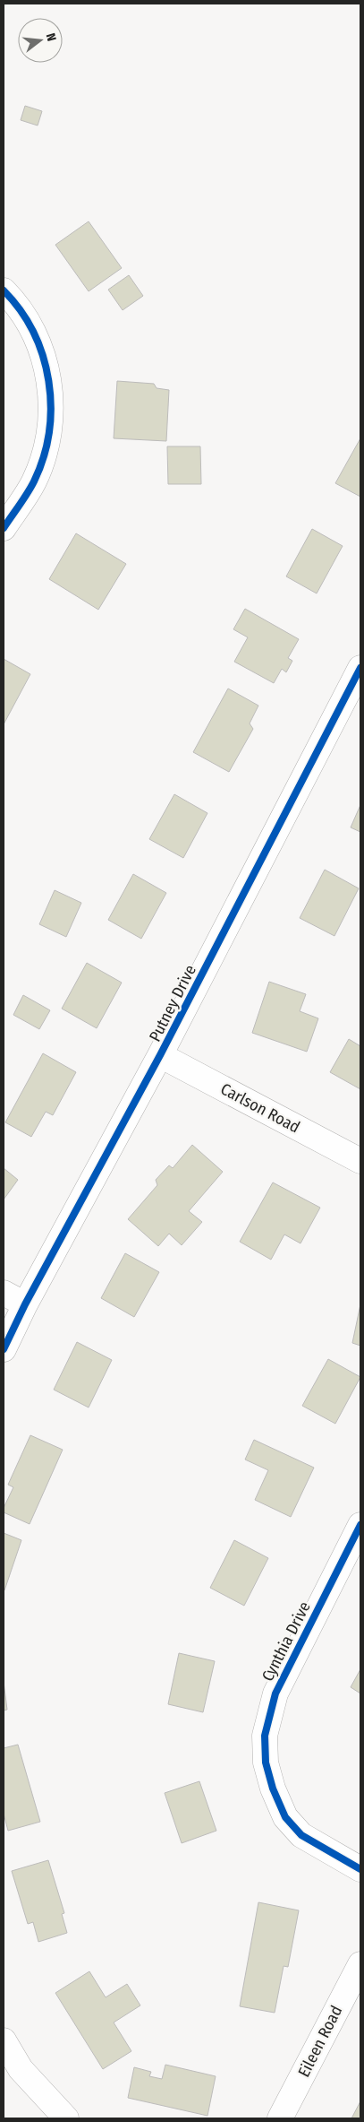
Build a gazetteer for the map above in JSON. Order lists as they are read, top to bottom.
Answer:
{
  "streets": {
    "street": [
      "Putney Drive",
      "Carlson Road",
      "Cynthia Drive",
      "Eileen Road"
    ]
  },
  "crossings": [
    ["Putney Drive", "Carlson Road"]
  ],
  "north": "right"
}
